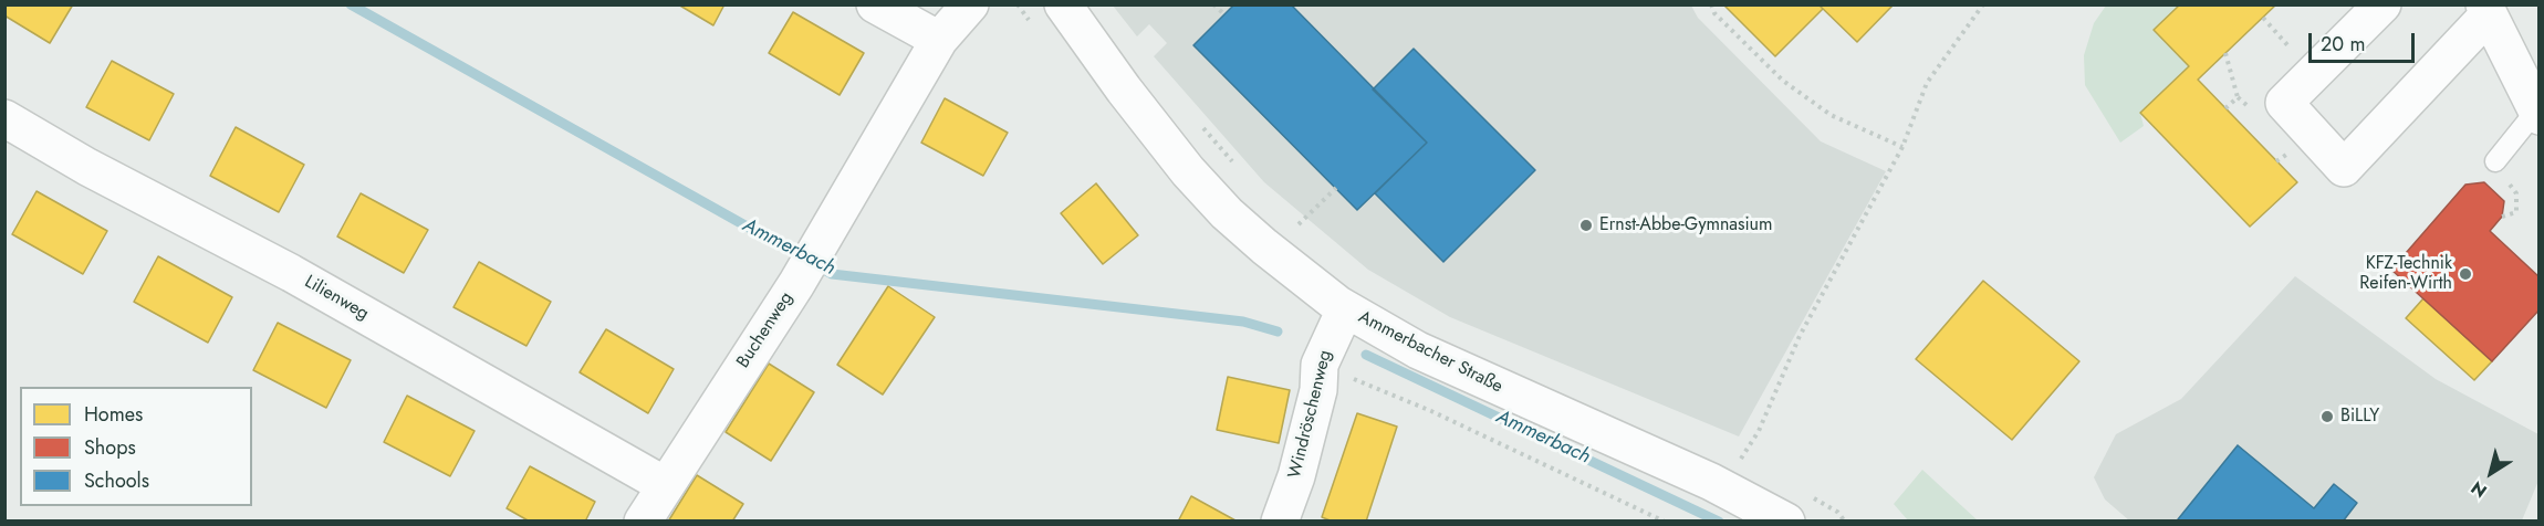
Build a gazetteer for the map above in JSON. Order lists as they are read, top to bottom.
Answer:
{
  "streets": {
    "street": [
      "Lilienweg",
      "Buchenweg",
      "Ammerbacher Straße",
      "Windröschenweg"
    ]
  },
  "crossings": [
    ["Lilienweg", "Buchenweg"],
    ["Ammerbacher Straße", "Windröschenweg"]
  ],
  "water": ["Ammerbach"],
  "places": ["Ernst-Abbe-Gymnasium", "KFZ-Technik Reifen-Wirth", "BiLLY"],
  "legend": ["Homes", "Shops", "Schools"],
  "scale_bar": "20 m",
  "north": "bottom left"
}
